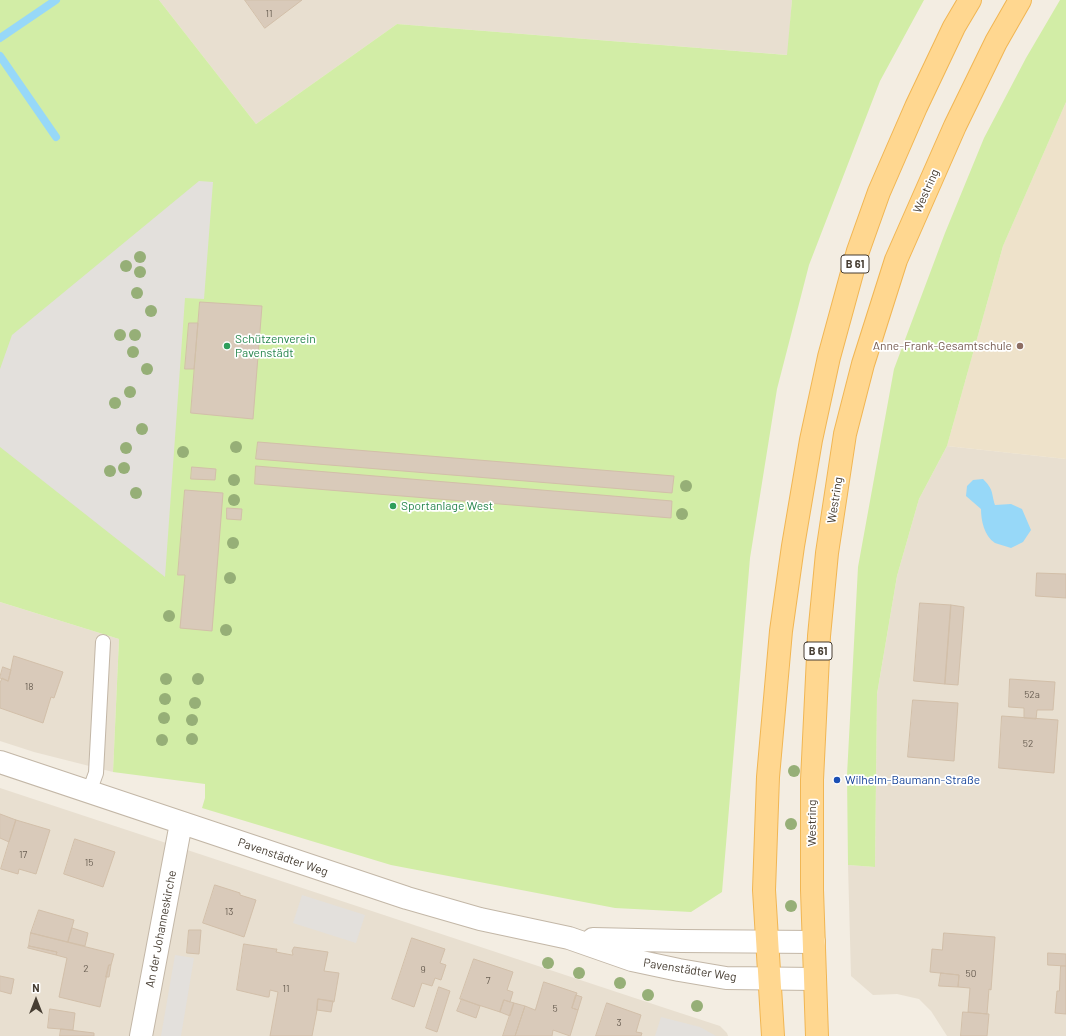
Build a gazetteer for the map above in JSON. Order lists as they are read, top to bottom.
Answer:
{
  "streets": {
    "main road": ["Westring", "B 61"],
    "street": ["Pavenstädter Weg", "An der Johanneskirche"]
  },
  "crossings": [
    ["Westring", "Pavenstädter Weg"],
    ["B 61", "Pavenstädter Weg"],
    ["Pavenstädter Weg", "An der Johanneskirche"]
  ],
  "places": [
    "Schützenverein Pavenstädt",
    "Anne-Frank-Gesamtschule",
    "Sportanlage West",
    "Wilhelm-Baumann-Straße"
  ],
  "house_numbers": [
    "11",
    "18",
    "52a",
    "52",
    "17",
    "15",
    "13",
    "2",
    "9",
    "50",
    "7",
    "11",
    "5",
    "3"
  ],
  "north": "top"
}
